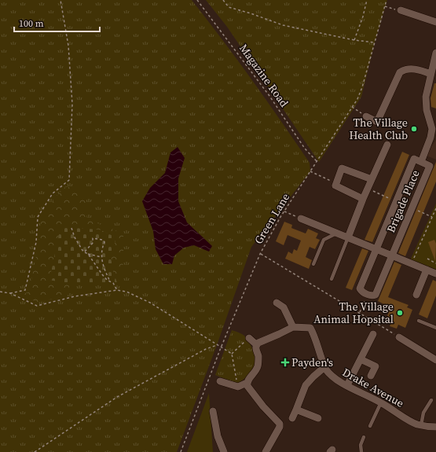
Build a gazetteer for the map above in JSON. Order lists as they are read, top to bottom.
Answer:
{
  "streets": {
    "street": ["Brigade Place", "Drake Avenue"],
    "path": ["Magazine Road", "Green Lane"]
  },
  "crossings": [
    ["Magazine Road", "Green Lane"]
  ],
  "places": {
    "other": ["The Village Health Club", "The Village Animal Hopsital"],
    "health": ["Payden's"]
  },
  "scale_bar": "100 m"
}
